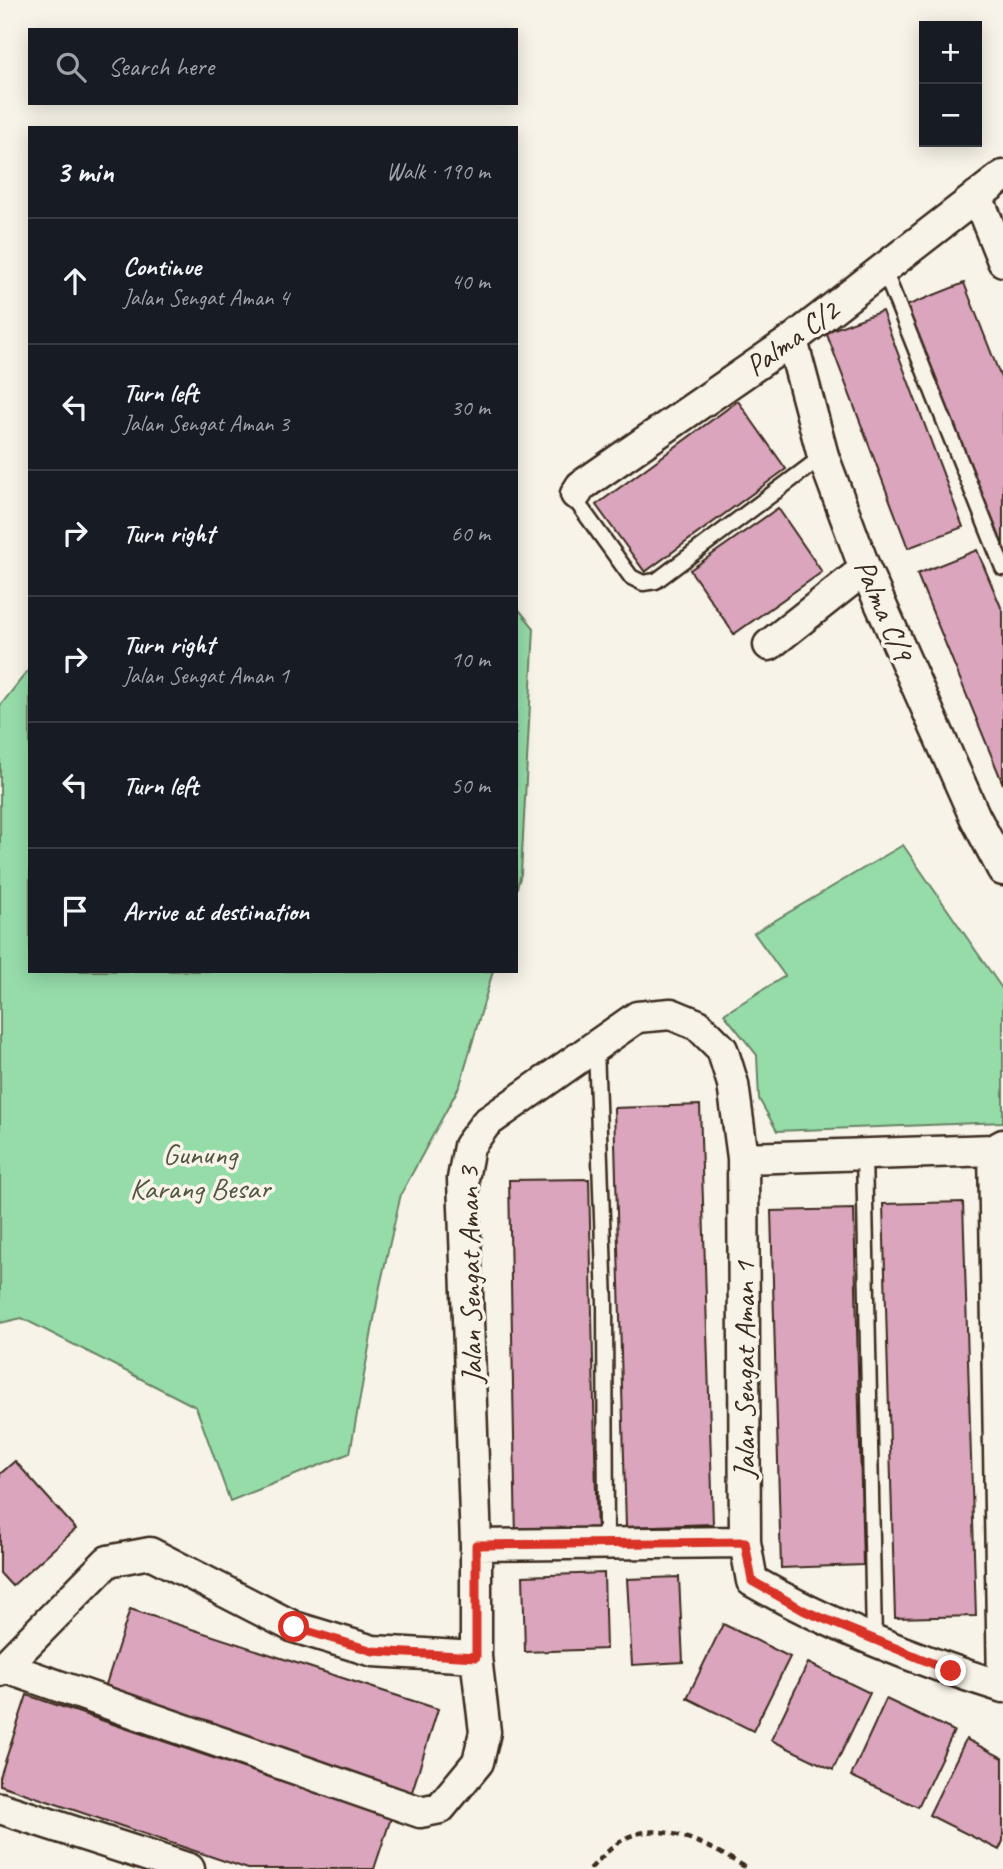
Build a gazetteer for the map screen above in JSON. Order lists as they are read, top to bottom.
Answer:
{
  "streets": {
    "street": [
      "Palma C/2",
      "Palma C/9",
      "Jalan Sengat Aman 3",
      "Jalan Sengat Aman 1"
    ]
  },
  "crossings": [
    ["Palma C/2", "Palma C/9"],
    ["Jalan Sengat Aman 3", "Jalan Sengat Aman 1"]
  ],
  "parks": ["Gunung Karang Besar"],
  "page": {
    "map_buttons": ["+", "−"],
    "search": "Search here",
    "heading": ["3 min", "Walk · 190 m"],
    "list": [
      ["Continue", "Jalan Sengat Aman 4", "40 m"],
      ["Turn left", "Jalan Sengat Aman 3", "30 m"],
      ["Turn right", "60 m"],
      ["Turn right", "Jalan Sengat Aman 1", "10 m"],
      ["Turn left", "50 m"],
      "Arrive at destination"
    ]
  }
}
